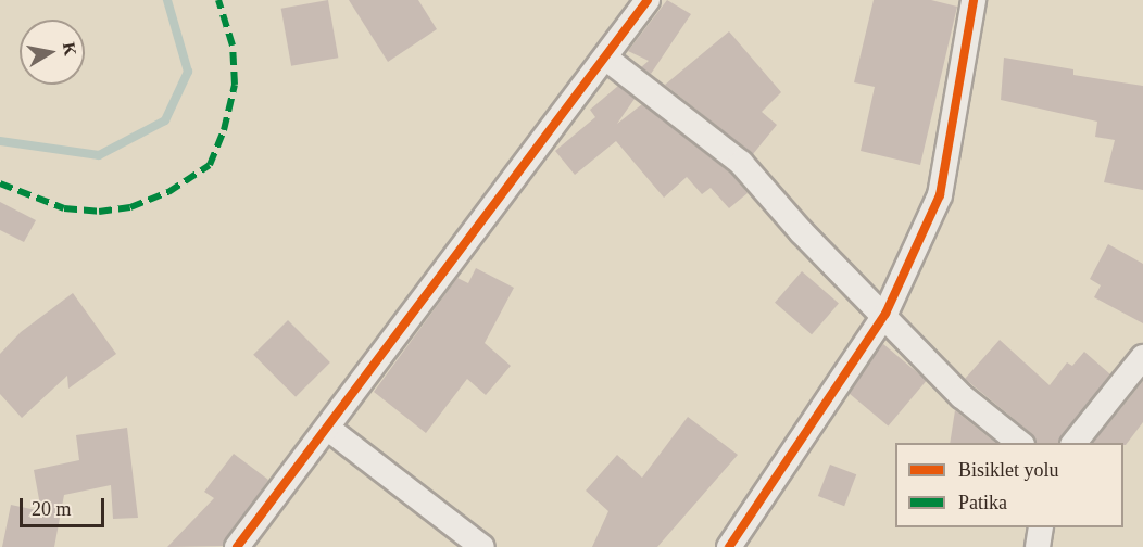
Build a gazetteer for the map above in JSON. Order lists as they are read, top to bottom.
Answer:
{
  "legend": ["Bisiklet yolu", "Patika"],
  "scale_bar": "20 m",
  "north": "right"
}
